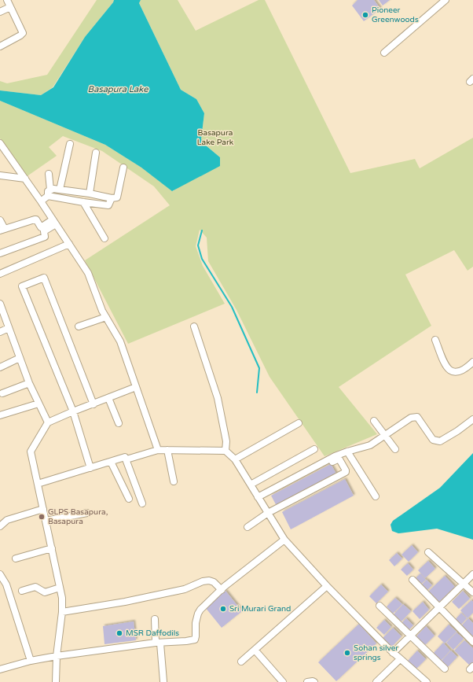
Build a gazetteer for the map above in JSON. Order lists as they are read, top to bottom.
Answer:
{
  "water": ["Basapura Lake"],
  "parks": ["Basapura Lake Park"],
  "places": [
    "Pioneer Greenwoods",
    "GLPS Basapura, Basapura",
    "Sri Murari Grand",
    "MSR Daffodils",
    "Sohan silver springs"
  ]
}
